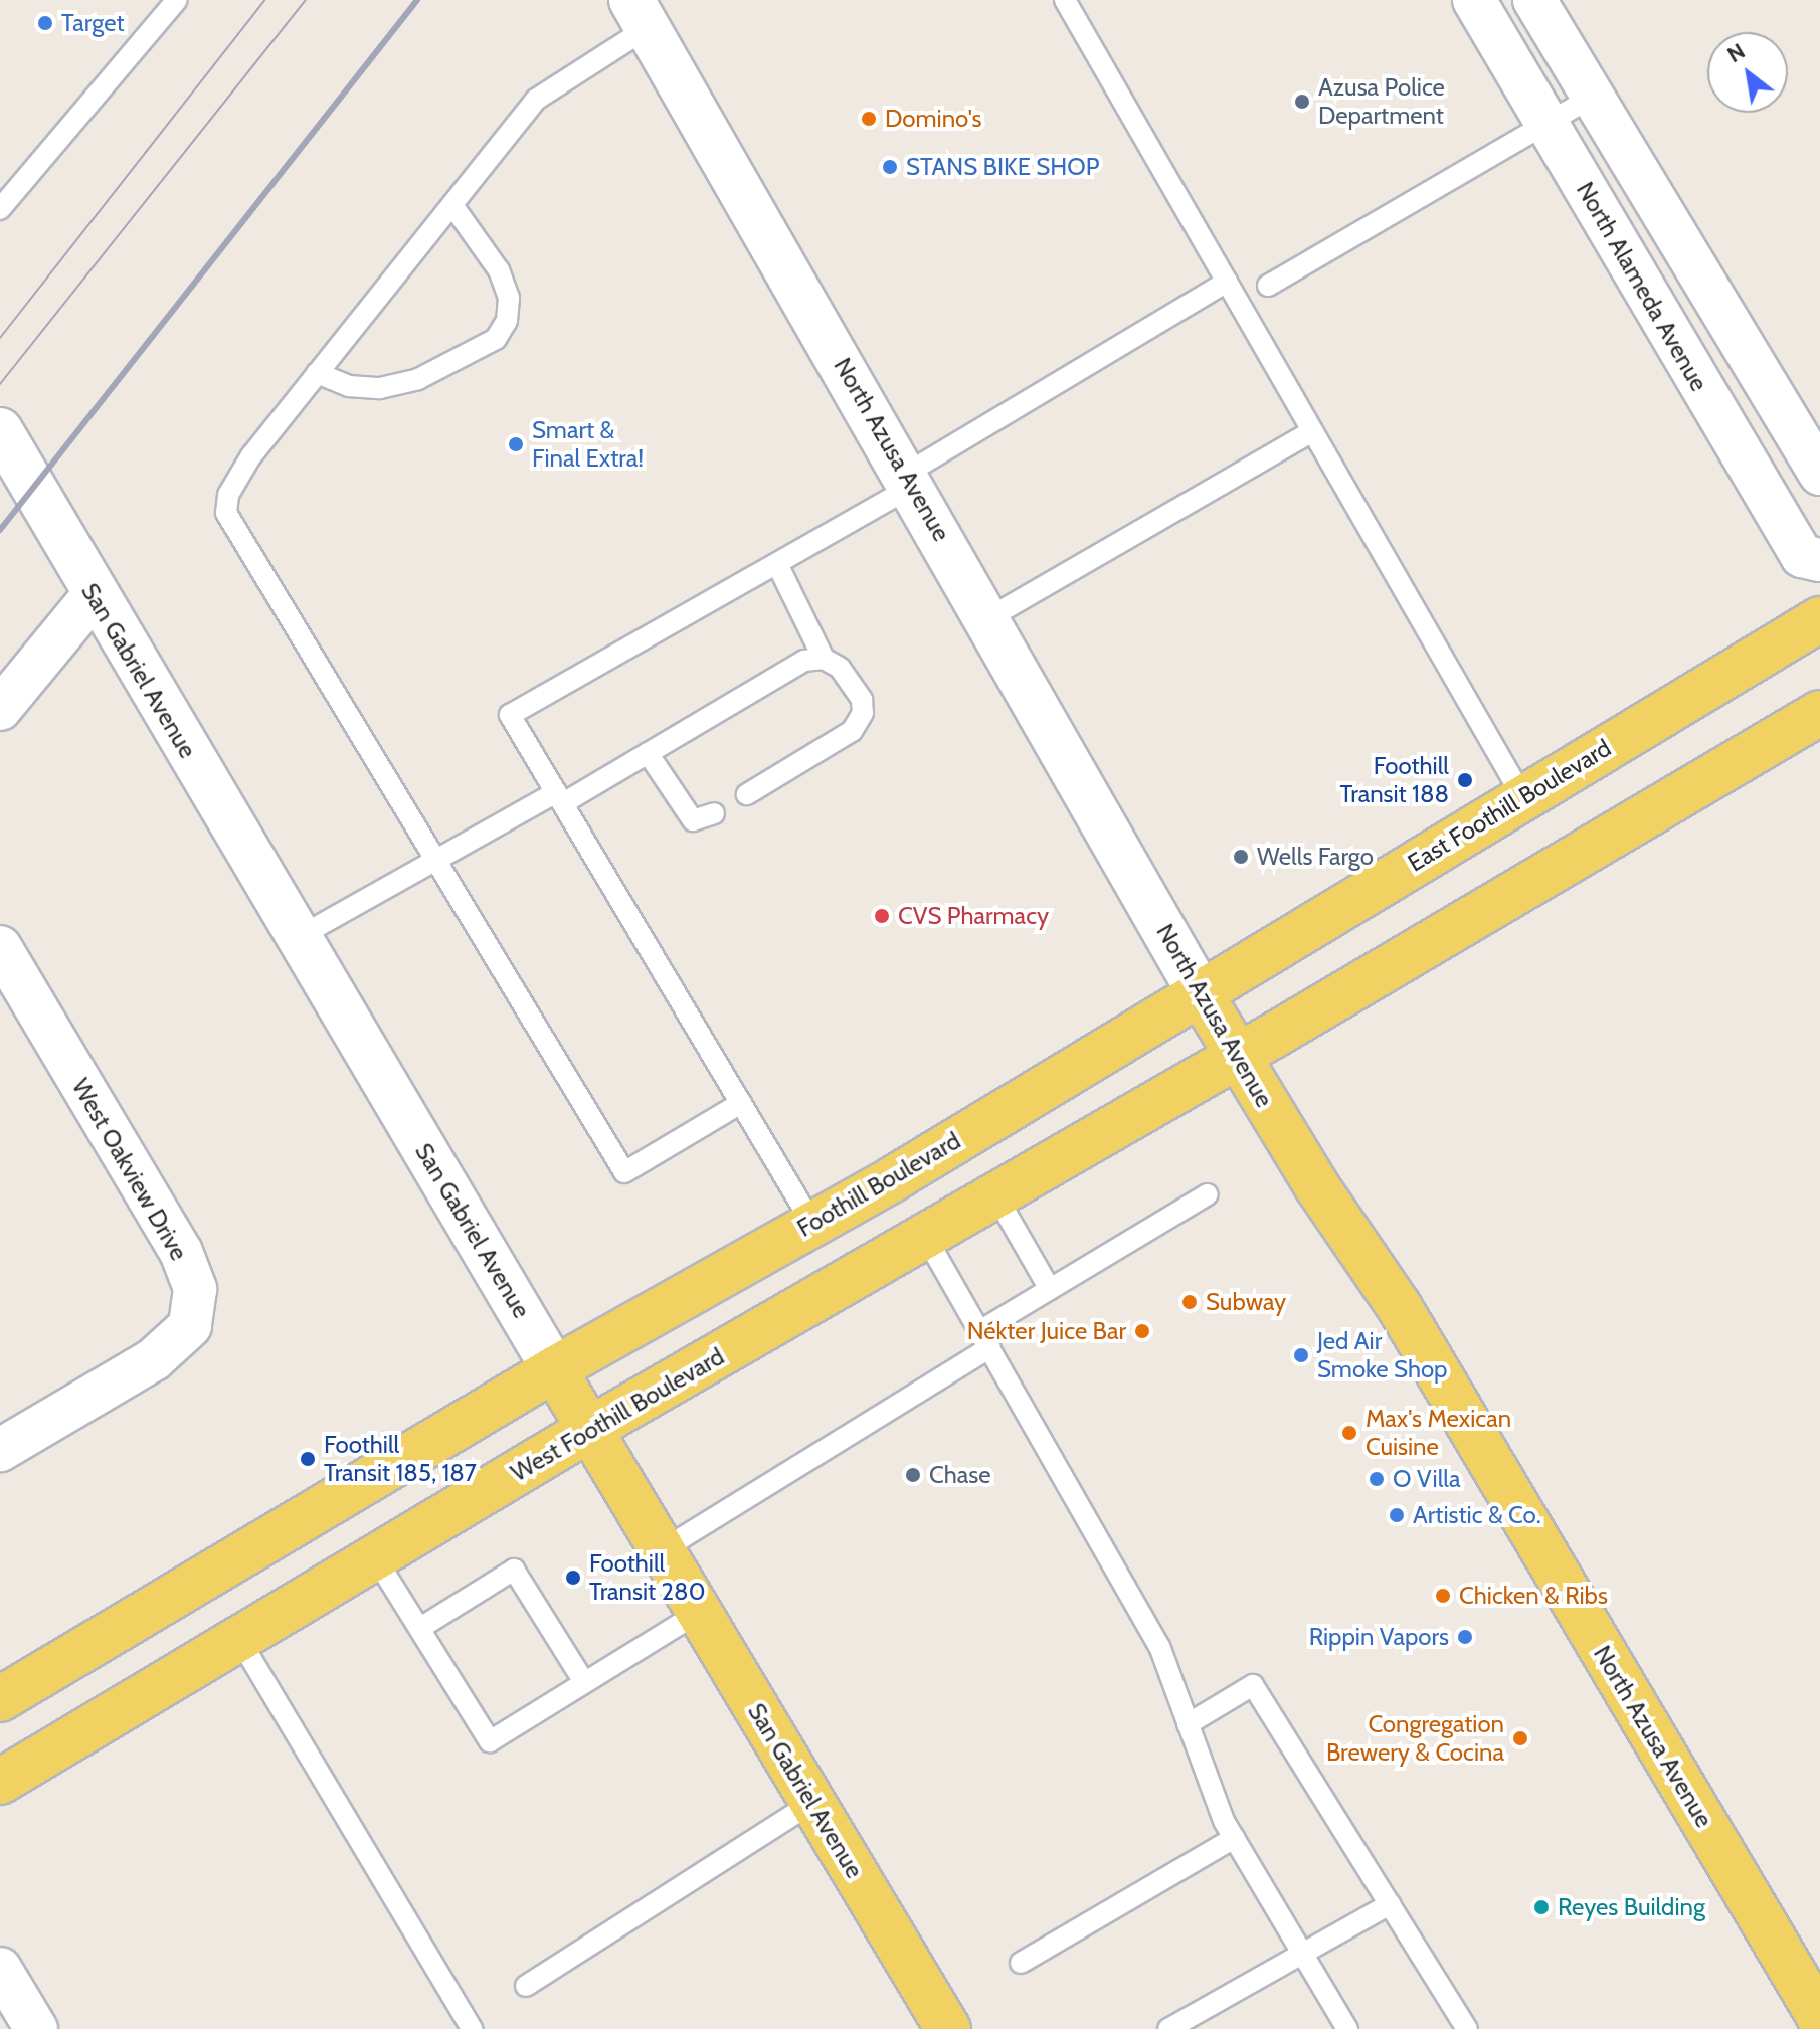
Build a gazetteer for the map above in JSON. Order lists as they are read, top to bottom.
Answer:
{
  "streets": {
    "main road": [
      "North Azusa Avenue",
      "San Gabriel Avenue",
      "East Foothill Boulevard",
      "Foothill Boulevard",
      "West Foothill Boulevard"
    ],
    "street": ["North Alameda Avenue", "West Oakview Drive"]
  },
  "crossings": [
    ["North Azusa Avenue", "East Foothill Boulevard"],
    ["North Azusa Avenue", "Foothill Boulevard"],
    ["North Azusa Avenue", "West Foothill Boulevard"],
    ["San Gabriel Avenue", "Foothill Boulevard"],
    ["San Gabriel Avenue", "West Foothill Boulevard"],
    ["East Foothill Boulevard", "Foothill Boulevard"]
  ],
  "places": [
    "Target",
    "Azusa Police Department",
    "Domino's",
    "STANS BIKE SHOP",
    "Smart & Final Extra!",
    "Foothill Transit 188",
    "Wells Fargo",
    "CVS Pharmacy",
    "Subway",
    "Nékter Juice Bar",
    "Jed Air Smoke Shop",
    "Max's Mexican Cuisine",
    "Foothill Transit 185, 187",
    "Chase",
    "O Villa",
    "Artistic & Co.",
    "Foothill Transit 280",
    "Chicken & Ribs",
    "Rippin Vapors",
    "Congregation Brewery & Cocina",
    "Reyes Building"
  ],
  "north": "top left"
}
